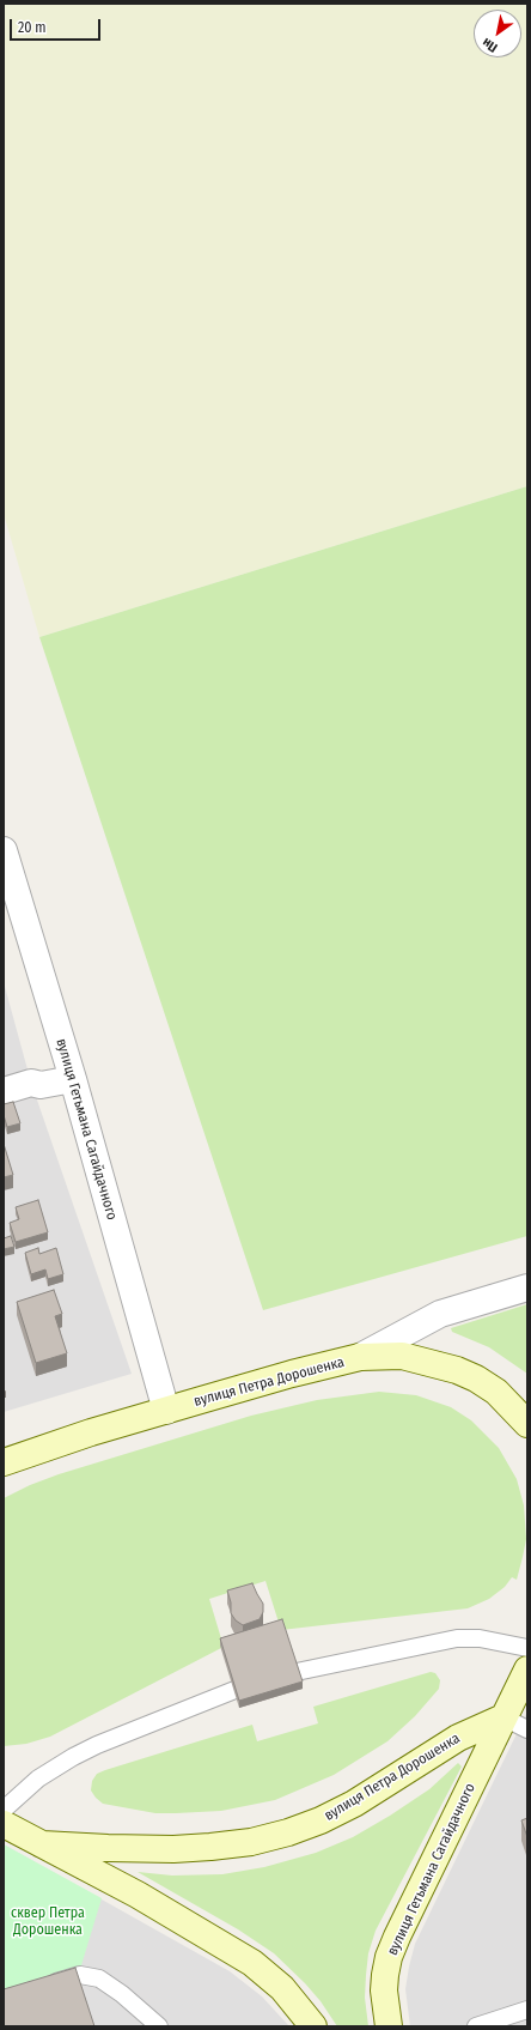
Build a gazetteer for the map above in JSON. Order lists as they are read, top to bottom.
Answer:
{
  "streets": {
    "main road": ["вулиця Гетьмана Сагайдачного", "вулиця Петра Дорошенка"]
  },
  "crossings": [
    ["вулиця Гетьмана Сагайдачного", "вулиця Петра Дорошенка"]
  ],
  "parks": ["сквер Петра Дорошенка"],
  "scale_bar": "20 m",
  "north": "bottom left"
}
